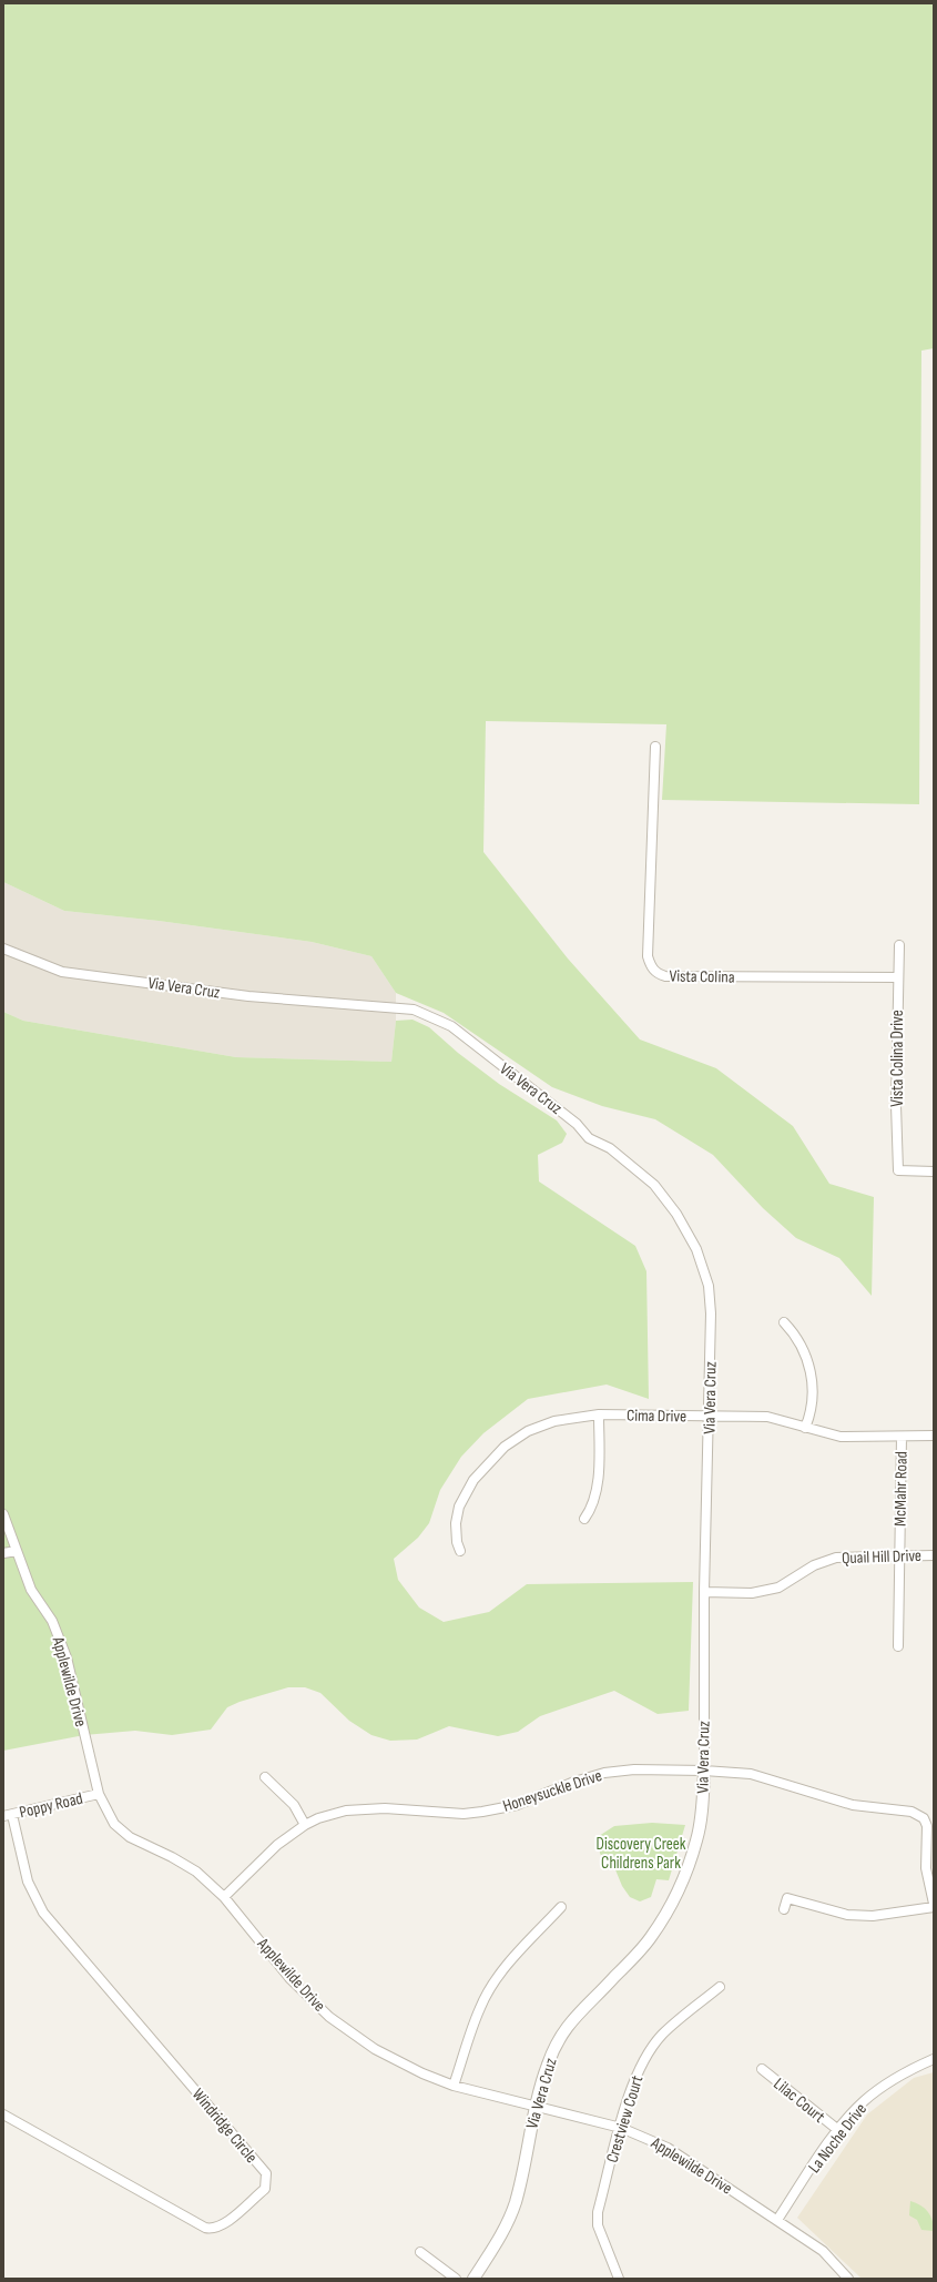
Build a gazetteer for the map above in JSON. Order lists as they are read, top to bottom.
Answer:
{
  "streets": {
    "street": [
      "Vista Colina",
      "Via Vera Cruz",
      "Vista Colina Drive",
      "Cima Drive",
      "McMahr Road",
      "Quail Hill Drive",
      "Applewilde Drive",
      "Honeysuckle Drive",
      "Poppy Road",
      "Lilac Court",
      "Crestview Court",
      "Windridge Circle",
      "La Noche Drive"
    ]
  },
  "crossings": [
    ["Vista Colina", "Vista Colina Drive"],
    ["Via Vera Cruz", "Cima Drive"],
    ["Via Vera Cruz", "Quail Hill Drive"],
    ["Via Vera Cruz", "Applewilde Drive"],
    ["Via Vera Cruz", "Honeysuckle Drive"],
    ["Cima Drive", "McMahr Road"],
    ["McMahr Road", "Quail Hill Drive"],
    ["Applewilde Drive", "Honeysuckle Drive"],
    ["Applewilde Drive", "Poppy Road"],
    ["Applewilde Drive", "Crestview Court"],
    ["Applewilde Drive", "La Noche Drive"],
    ["Poppy Road", "Windridge Circle"],
    ["Lilac Court", "La Noche Drive"]
  ],
  "parks": ["Discovery Creek Childrens Park"]
}
